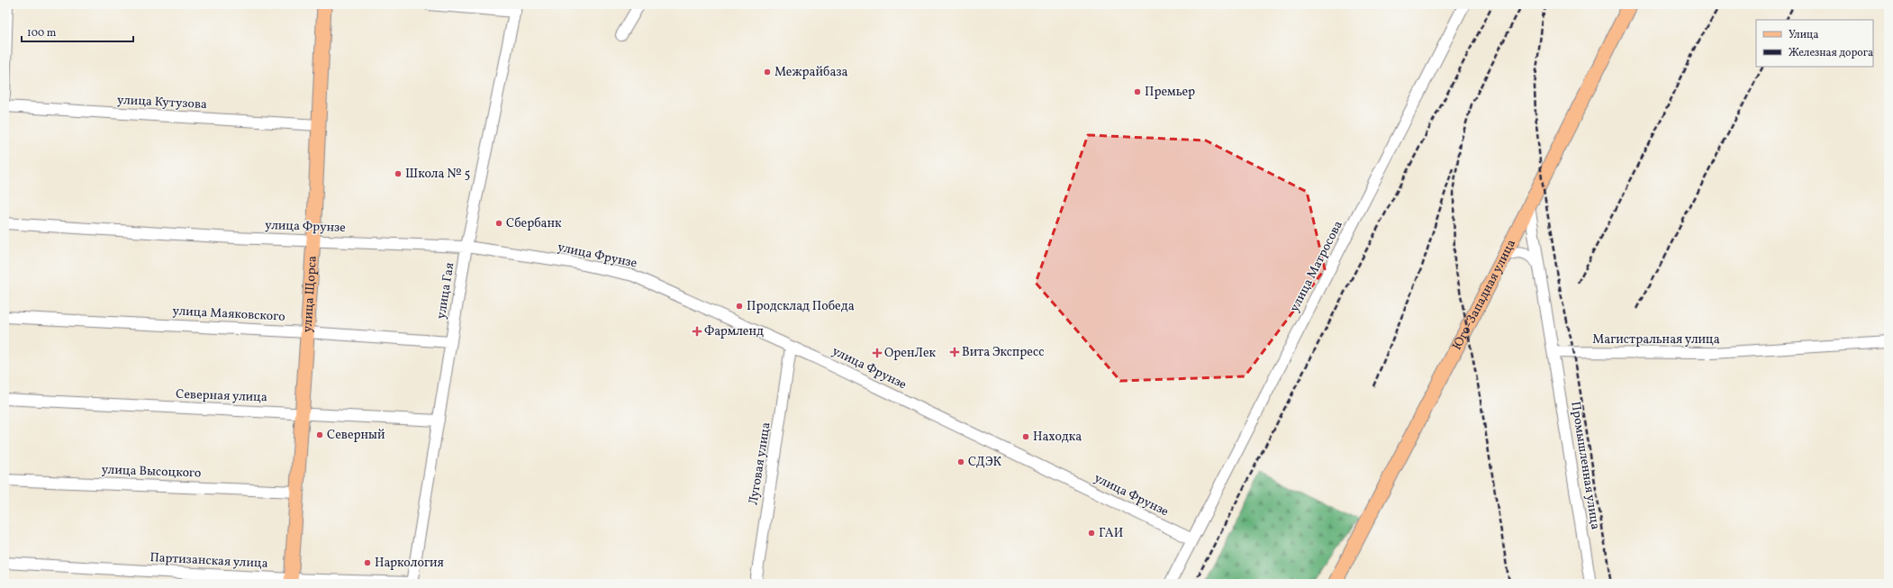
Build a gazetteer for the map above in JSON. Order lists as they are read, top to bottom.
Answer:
{
  "streets": {
    "main road": ["улица Щорса", "Юго-Западная улица"],
    "street": [
      "улица Кутузова",
      "улица Фрунзе",
      "улица Матросова",
      "улица Гая",
      "улица Маяковского",
      "Магистральная улица",
      "Северная улица",
      "Луговая улица",
      "Промышленная улица",
      "улица Высоцкого",
      "Партизанская улица"
    ]
  },
  "crossings": [
    ["улица Кутузова", "улица Щорса"],
    ["улица Фрунзе", "улица Матросова"],
    ["улица Фрунзе", "улица Гая"],
    ["улица Фрунзе", "улица Щорса"],
    ["улица Фрунзе", "Луговая улица"],
    ["улица Гая", "улица Маяковского"],
    ["улица Гая", "Северная улица"],
    ["улица Гая", "Партизанская улица"],
    ["улица Щорса", "улица Маяковского"],
    ["улица Щорса", "Северная улица"],
    ["улица Щорса", "улица Высоцкого"],
    ["улица Щорса", "Партизанская улица"],
    ["Магистральная улица", "Промышленная улица"]
  ],
  "places": {
    "other": [
      "Межрайбаза",
      "Премьер",
      "Школа № 5",
      "Сбербанк",
      "Продсклад Победа",
      "Северный",
      "Находка",
      "СДЭК",
      "ГАИ",
      "Наркология"
    ],
    "health": ["Фармленд", "Вита Экспресс", "ОренЛек"]
  },
  "legend": ["Улица", "Железная дорога"],
  "scale_bar": "100 m"
}
